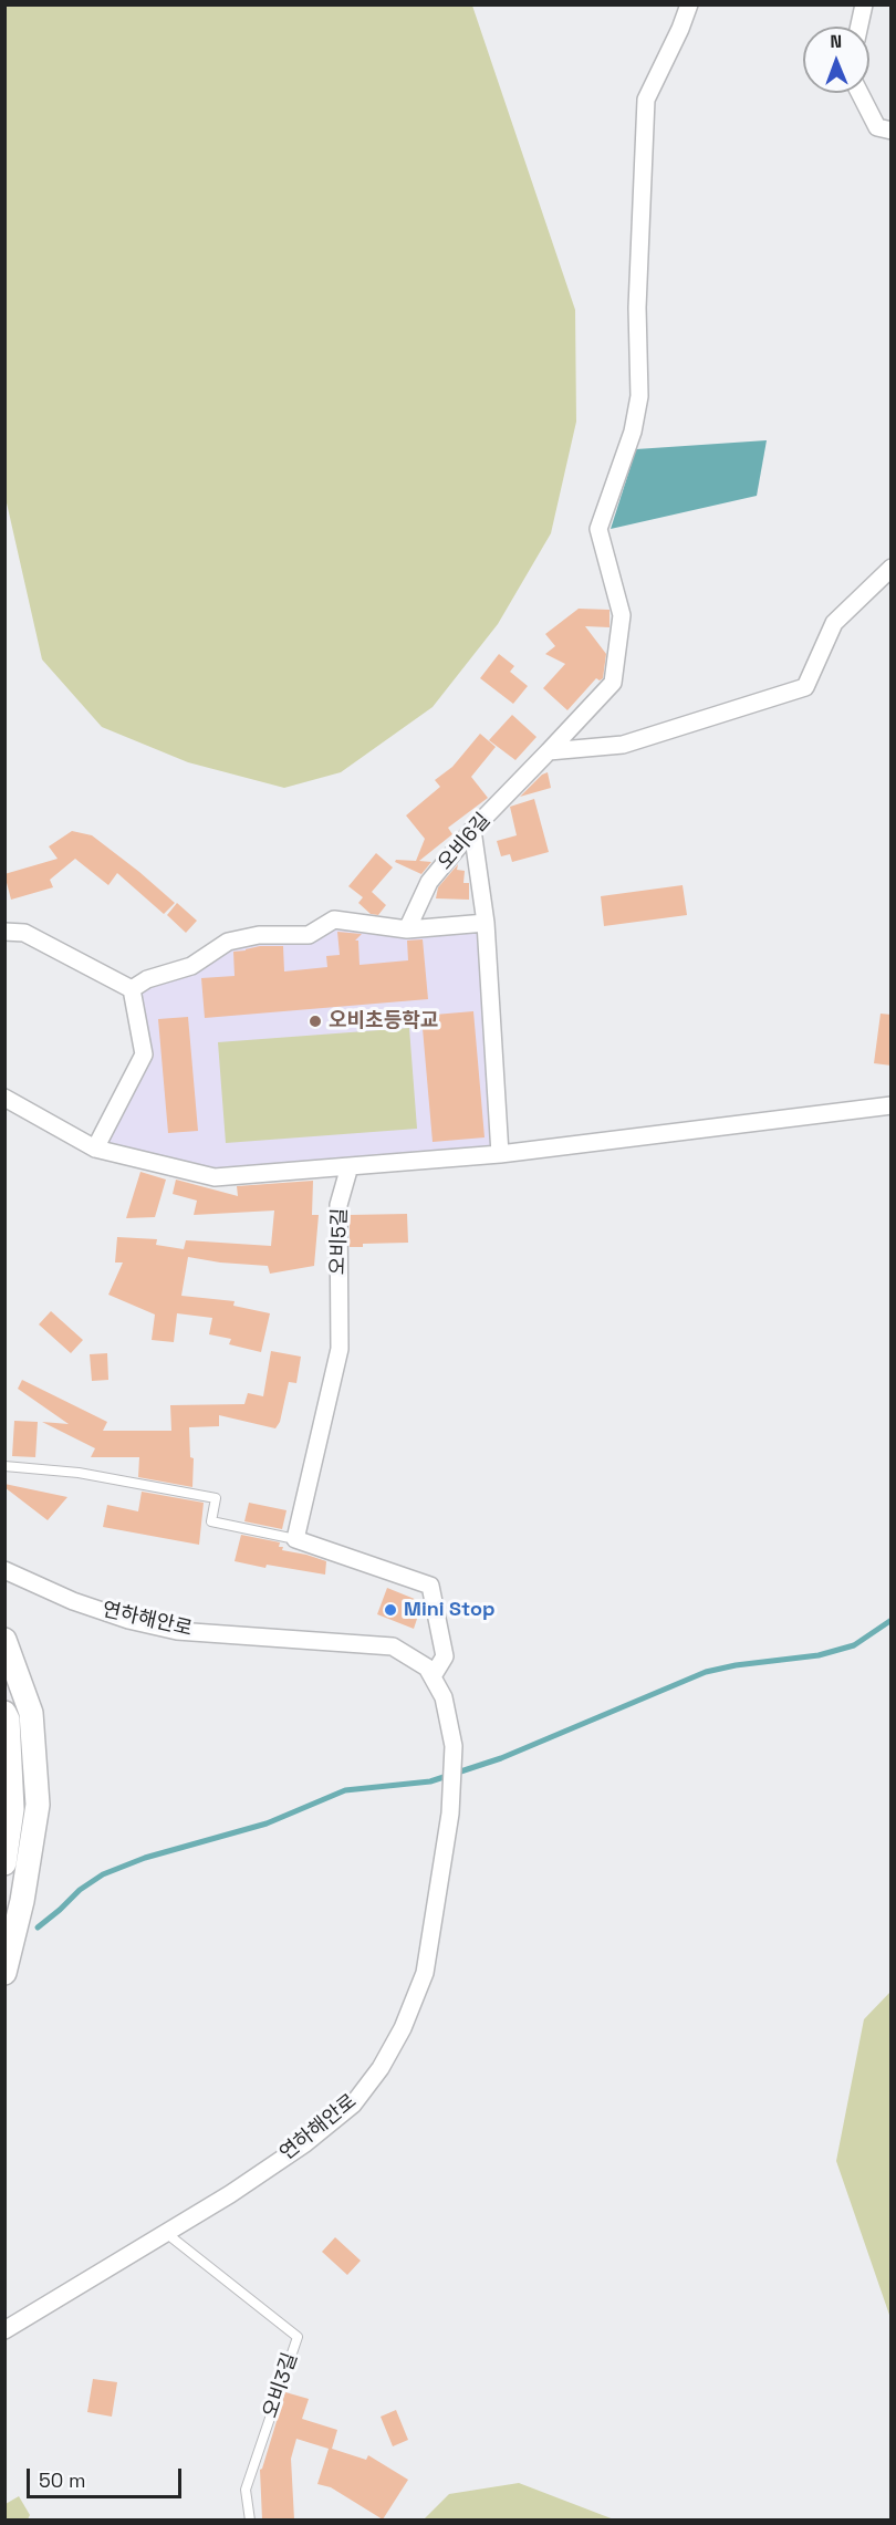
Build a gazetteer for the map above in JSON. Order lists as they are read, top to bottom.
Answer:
{
  "streets": {
    "street": ["오비6길", "오비5길", "연하해안로"],
    "lane": ["오비3길"]
  },
  "crossings": [
    ["연하해안로", "오비3길"]
  ],
  "places": ["오비초등학교", "Mini Stop"],
  "scale_bar": "50 m",
  "north": "top"
}
